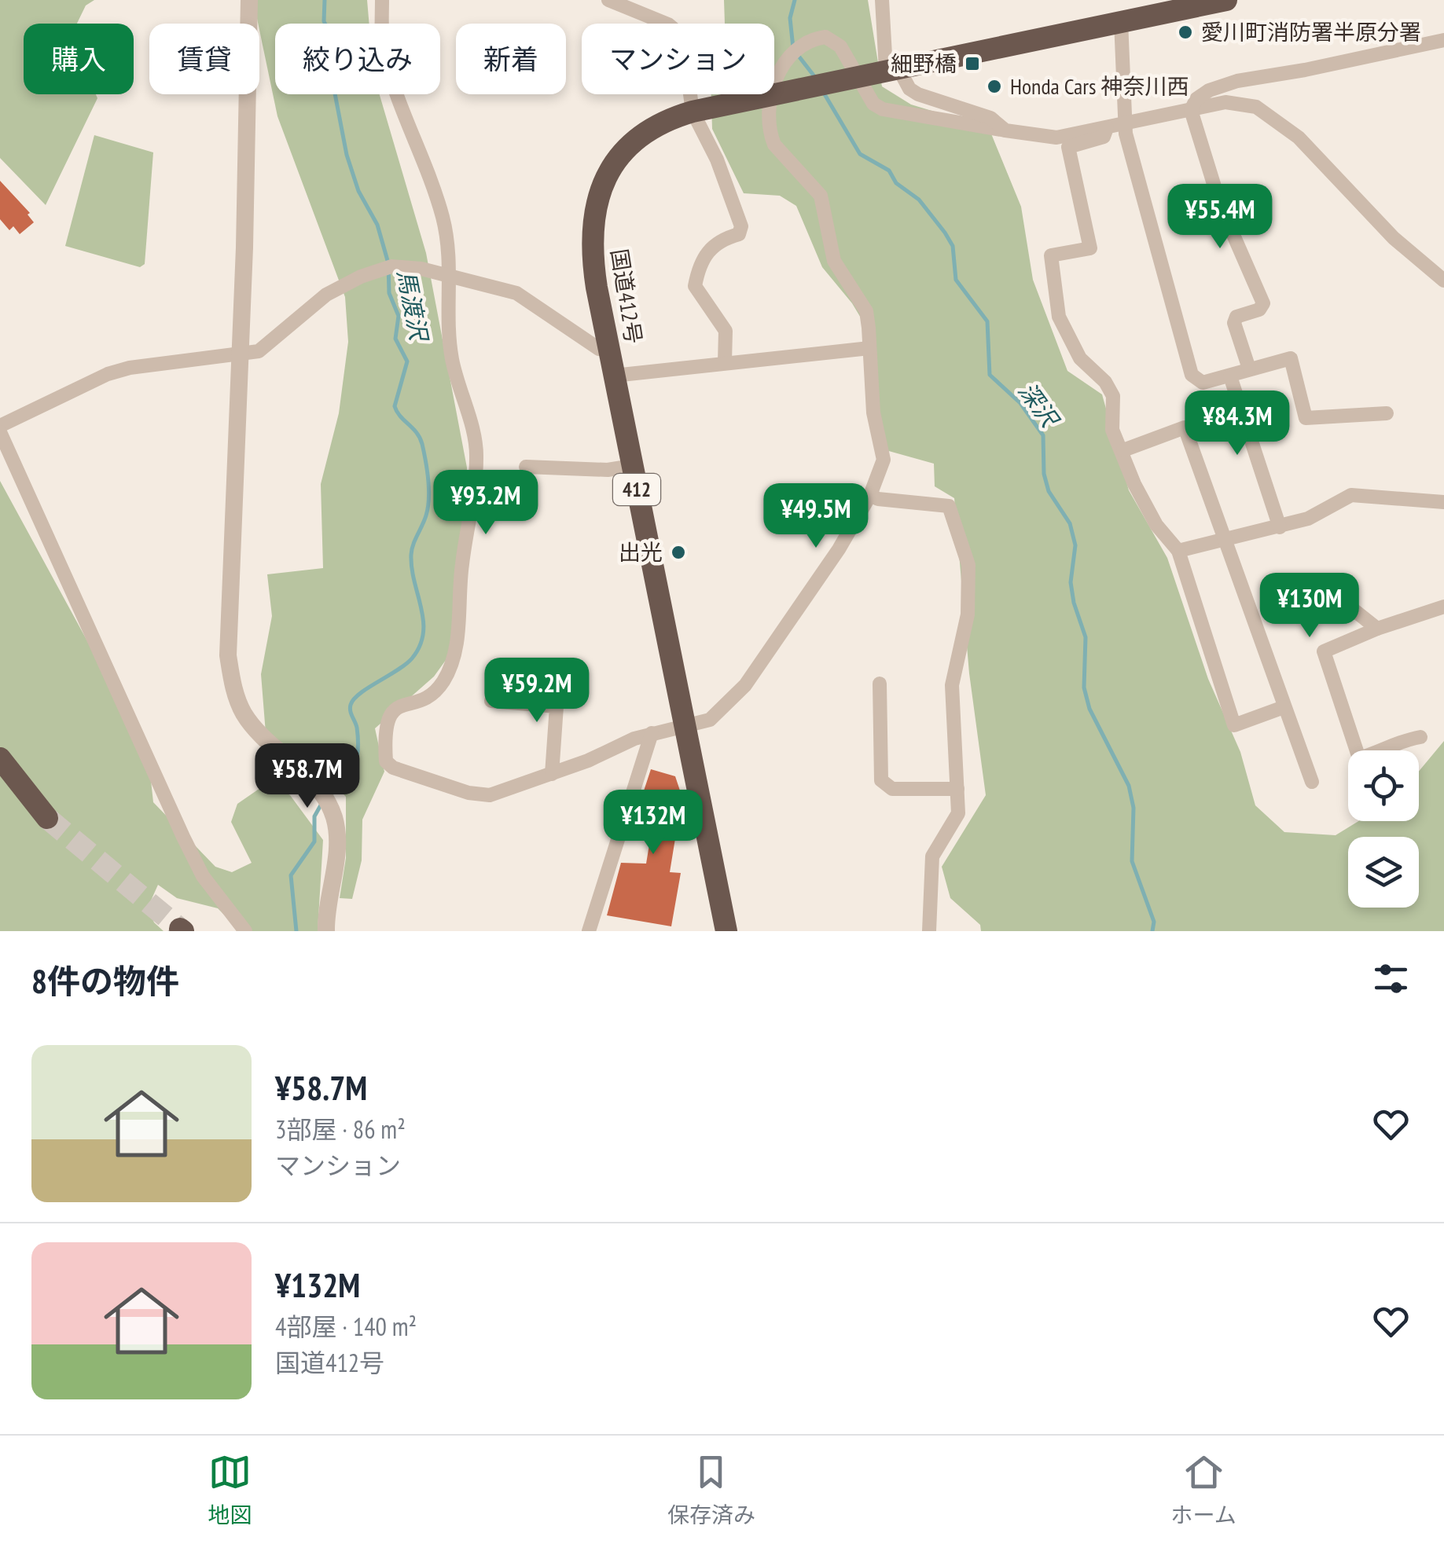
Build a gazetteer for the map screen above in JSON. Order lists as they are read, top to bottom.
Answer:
{
  "streets": {
    "highway": ["国道412号", "412"]
  },
  "water": ["馬渡沢", "深沢"],
  "places": {
    "other": ["愛川町消防署半原分署", "Honda Cars 神奈川西", "出光"],
    "transit": ["細野橋"]
  },
  "page": {
    "chip": [
      "購入",
      "賃貸",
      "絞り込み",
      "新着",
      "マンション"
    ],
    "price": [
      "¥55.4M",
      "¥84.3M",
      "¥93.2M",
      "¥49.5M",
      "¥130M",
      "¥59.2M",
      "¥58.7M",
      "¥132M"
    ],
    "heading": "8件の物件",
    "list": [
      {
        "name": "¥58.7M",
        "note": "3部屋 · 86 m² · マンション"
      },
      {
        "name": "¥132M",
        "note": "4部屋 · 140 m² · 国道412号"
      }
    ],
    "tabs": ["地図", "保存済み", "ホーム"]
  }
}
